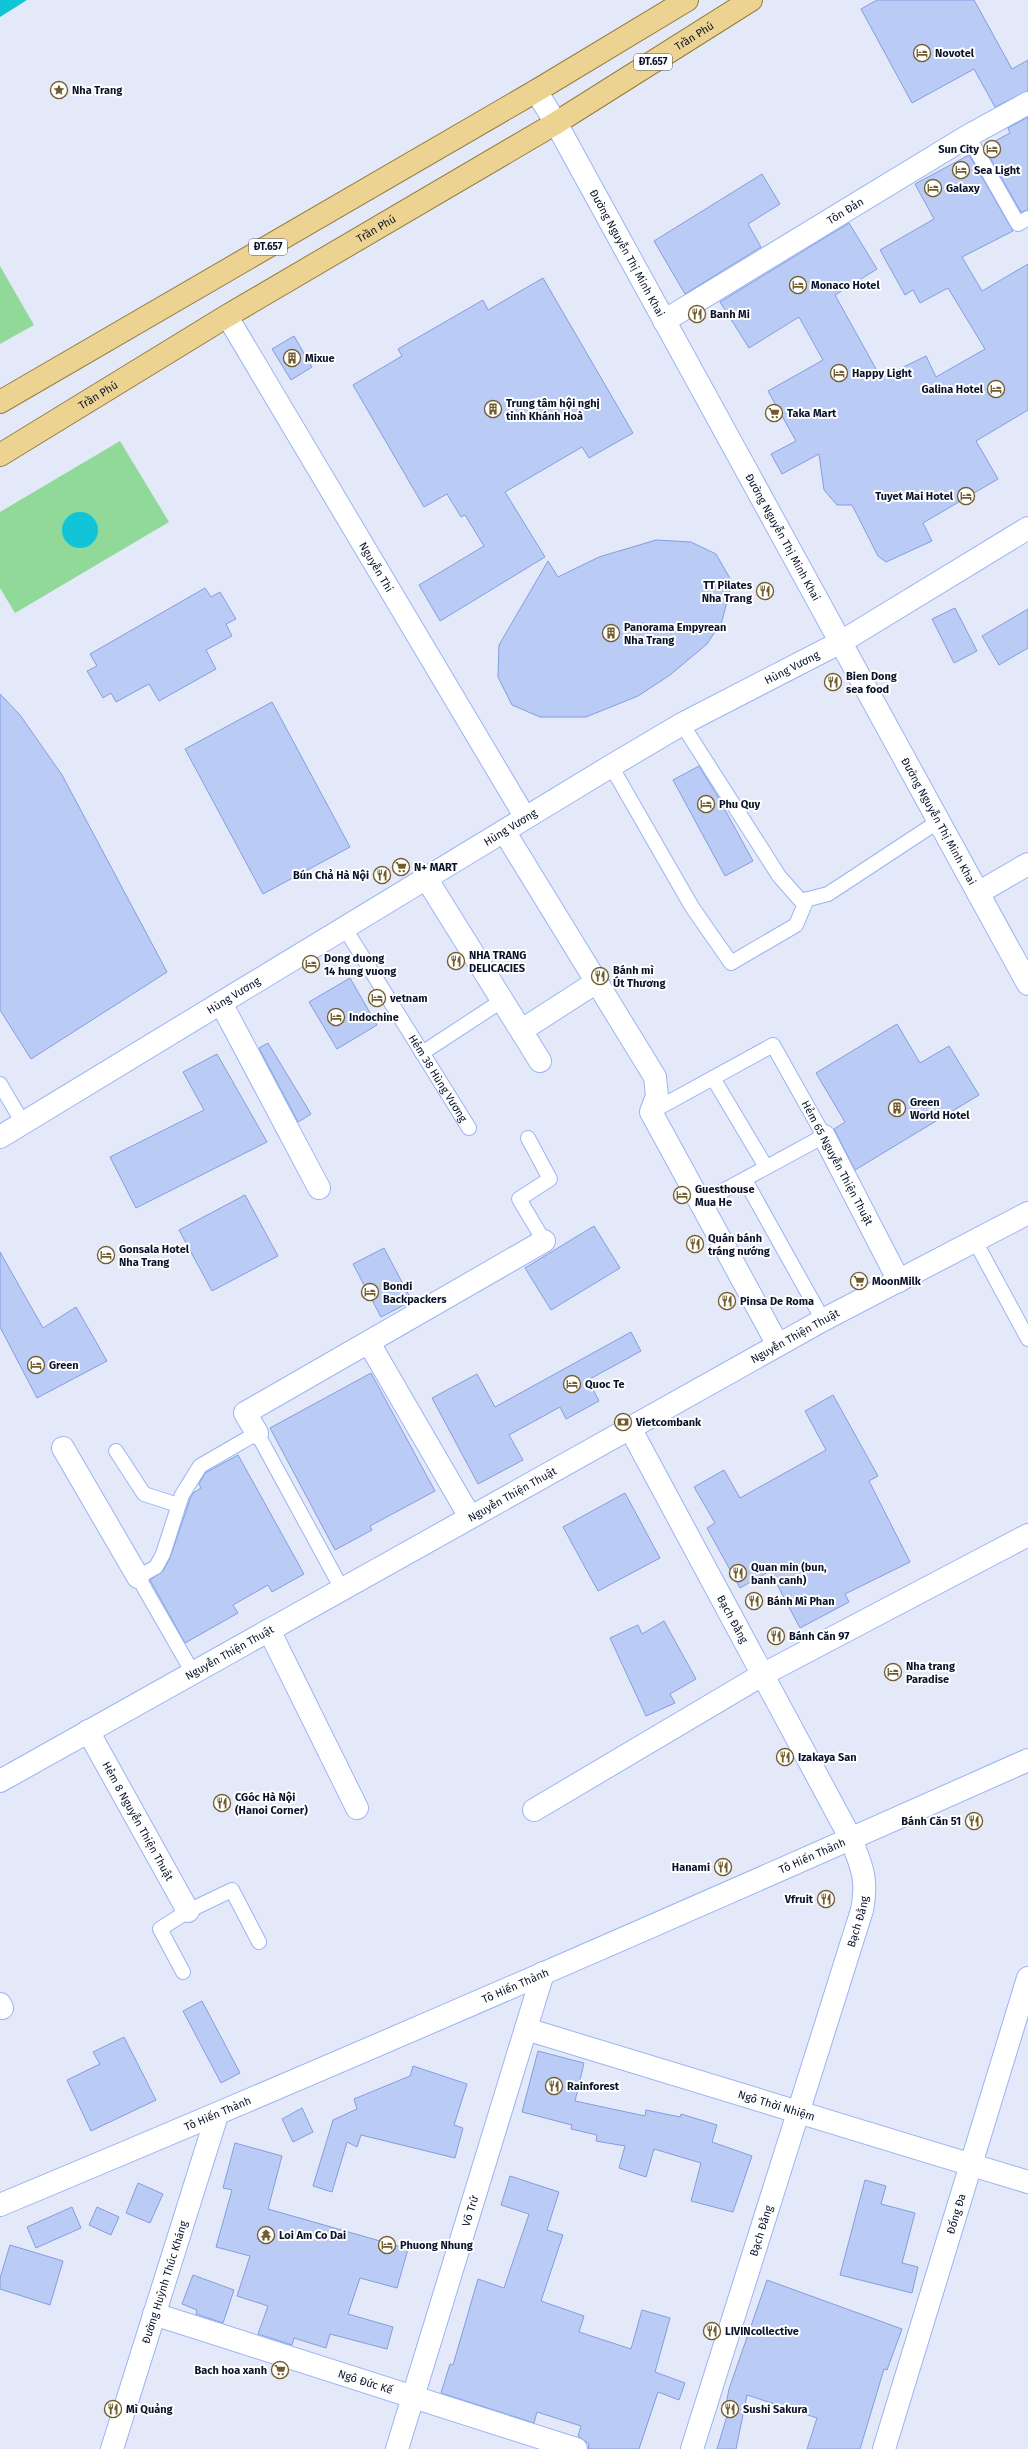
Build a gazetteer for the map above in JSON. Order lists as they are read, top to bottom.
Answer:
{
  "streets": {
    "main road": ["Trần Phú", "ĐT.657"],
    "street": [
      "Tôn Đản",
      "Đường Nguyễn Thị Minh Khai",
      "Nguyễn Thi",
      "Hùng Vương",
      "Hẻm 65 Nguyễn Thiện Thuật",
      "Nguyễn Thiện Thuật",
      "Bạch Đằng",
      "Hẻm 8 Nguyễn Thiện Thuật",
      "Tô Hiến Thành",
      "Ngô Thời Nhiệm",
      "Võ Trứ",
      "Đống Đa",
      "Đường Huỳnh Thúc Kháng",
      "Ngô Đức Kế"
    ],
    "lane": ["Hẻm 38 Hùng Vương"]
  },
  "crossings": [
    ["Trần Phú", "Đường Nguyễn Thị Minh Khai"],
    ["Trần Phú", "Nguyễn Thi"],
    ["ĐT.657", "Đường Nguyễn Thị Minh Khai"],
    ["Tôn Đản", "Đường Nguyễn Thị Minh Khai"],
    ["Đường Nguyễn Thị Minh Khai", "Hùng Vương"],
    ["Nguyễn Thi", "Hùng Vương"],
    ["Hùng Vương", "Hẻm 38 Hùng Vương"],
    ["Hẻm 65 Nguyễn Thiện Thuật", "Nguyễn Thiện Thuật"],
    ["Nguyễn Thiện Thuật", "Bạch Đằng"],
    ["Nguyễn Thiện Thuật", "Hẻm 8 Nguyễn Thiện Thuật"],
    ["Bạch Đằng", "Tô Hiến Thành"],
    ["Bạch Đằng", "Ngô Thời Nhiệm"],
    ["Tô Hiến Thành", "Võ Trứ"],
    ["Tô Hiến Thành", "Đường Huỳnh Thúc Kháng"],
    ["Ngô Thời Nhiệm", "Võ Trứ"],
    ["Ngô Thời Nhiệm", "Đống Đa"],
    ["Võ Trứ", "Ngô Đức Kế"],
    ["Đường Huỳnh Thúc Kháng", "Ngô Đức Kế"]
  ],
  "places": {
    "hotel": [
      "Novotel",
      "Sun City",
      "Sea Light",
      "Galaxy",
      "Monaco Hotel",
      "Happy Light",
      "Galina Hotel",
      "Tuyet Mai Hotel",
      "Phu Quy",
      "Dong duong 14 hung vuong",
      "vetnam",
      "Indochine",
      "Guesthouse Mua He",
      "Gonsala Hotel Nha Trang",
      "Bondi Backpackers",
      "Green",
      "Quoc Te",
      "Nha trang Paradise",
      "Phuong Nhung"
    ],
    "place": ["Nha Trang"],
    "restaurant": [
      "Banh Mi",
      "TT Pilates Nha Trang",
      "Bien Dong sea food",
      "Bún Chả Hà Nội",
      "NHA TRANG DELICACIES",
      "Bánh mì Út Thương",
      "Quán bánh tráng nướng",
      "Pinsa De Roma",
      "Quan min (bun, banh canh)",
      "Bánh Mì Phan",
      "Bánh Căn 97",
      "Izakaya San",
      "CGóc Hà Nội (Hanoi Corner)",
      "Bánh Căn 51",
      "Hanami",
      "Vfruit",
      "Rainforest",
      "LIVINcollective",
      "Mì Quảng",
      "Sushi Sakura"
    ],
    "building": [
      "Mixue",
      "Trung tâm hội nghị tỉnh Khánh Hoà",
      "Panorama Empyrean Nha Trang",
      "Green World Hotel"
    ],
    "supermarket": [
      "Taka Mart",
      "N+ MART",
      "MoonMilk",
      "Bach hoa xanh"
    ],
    "bank": ["Vietcombank"],
    "temple": ["Loi Am Co Dai"]
  }
}
